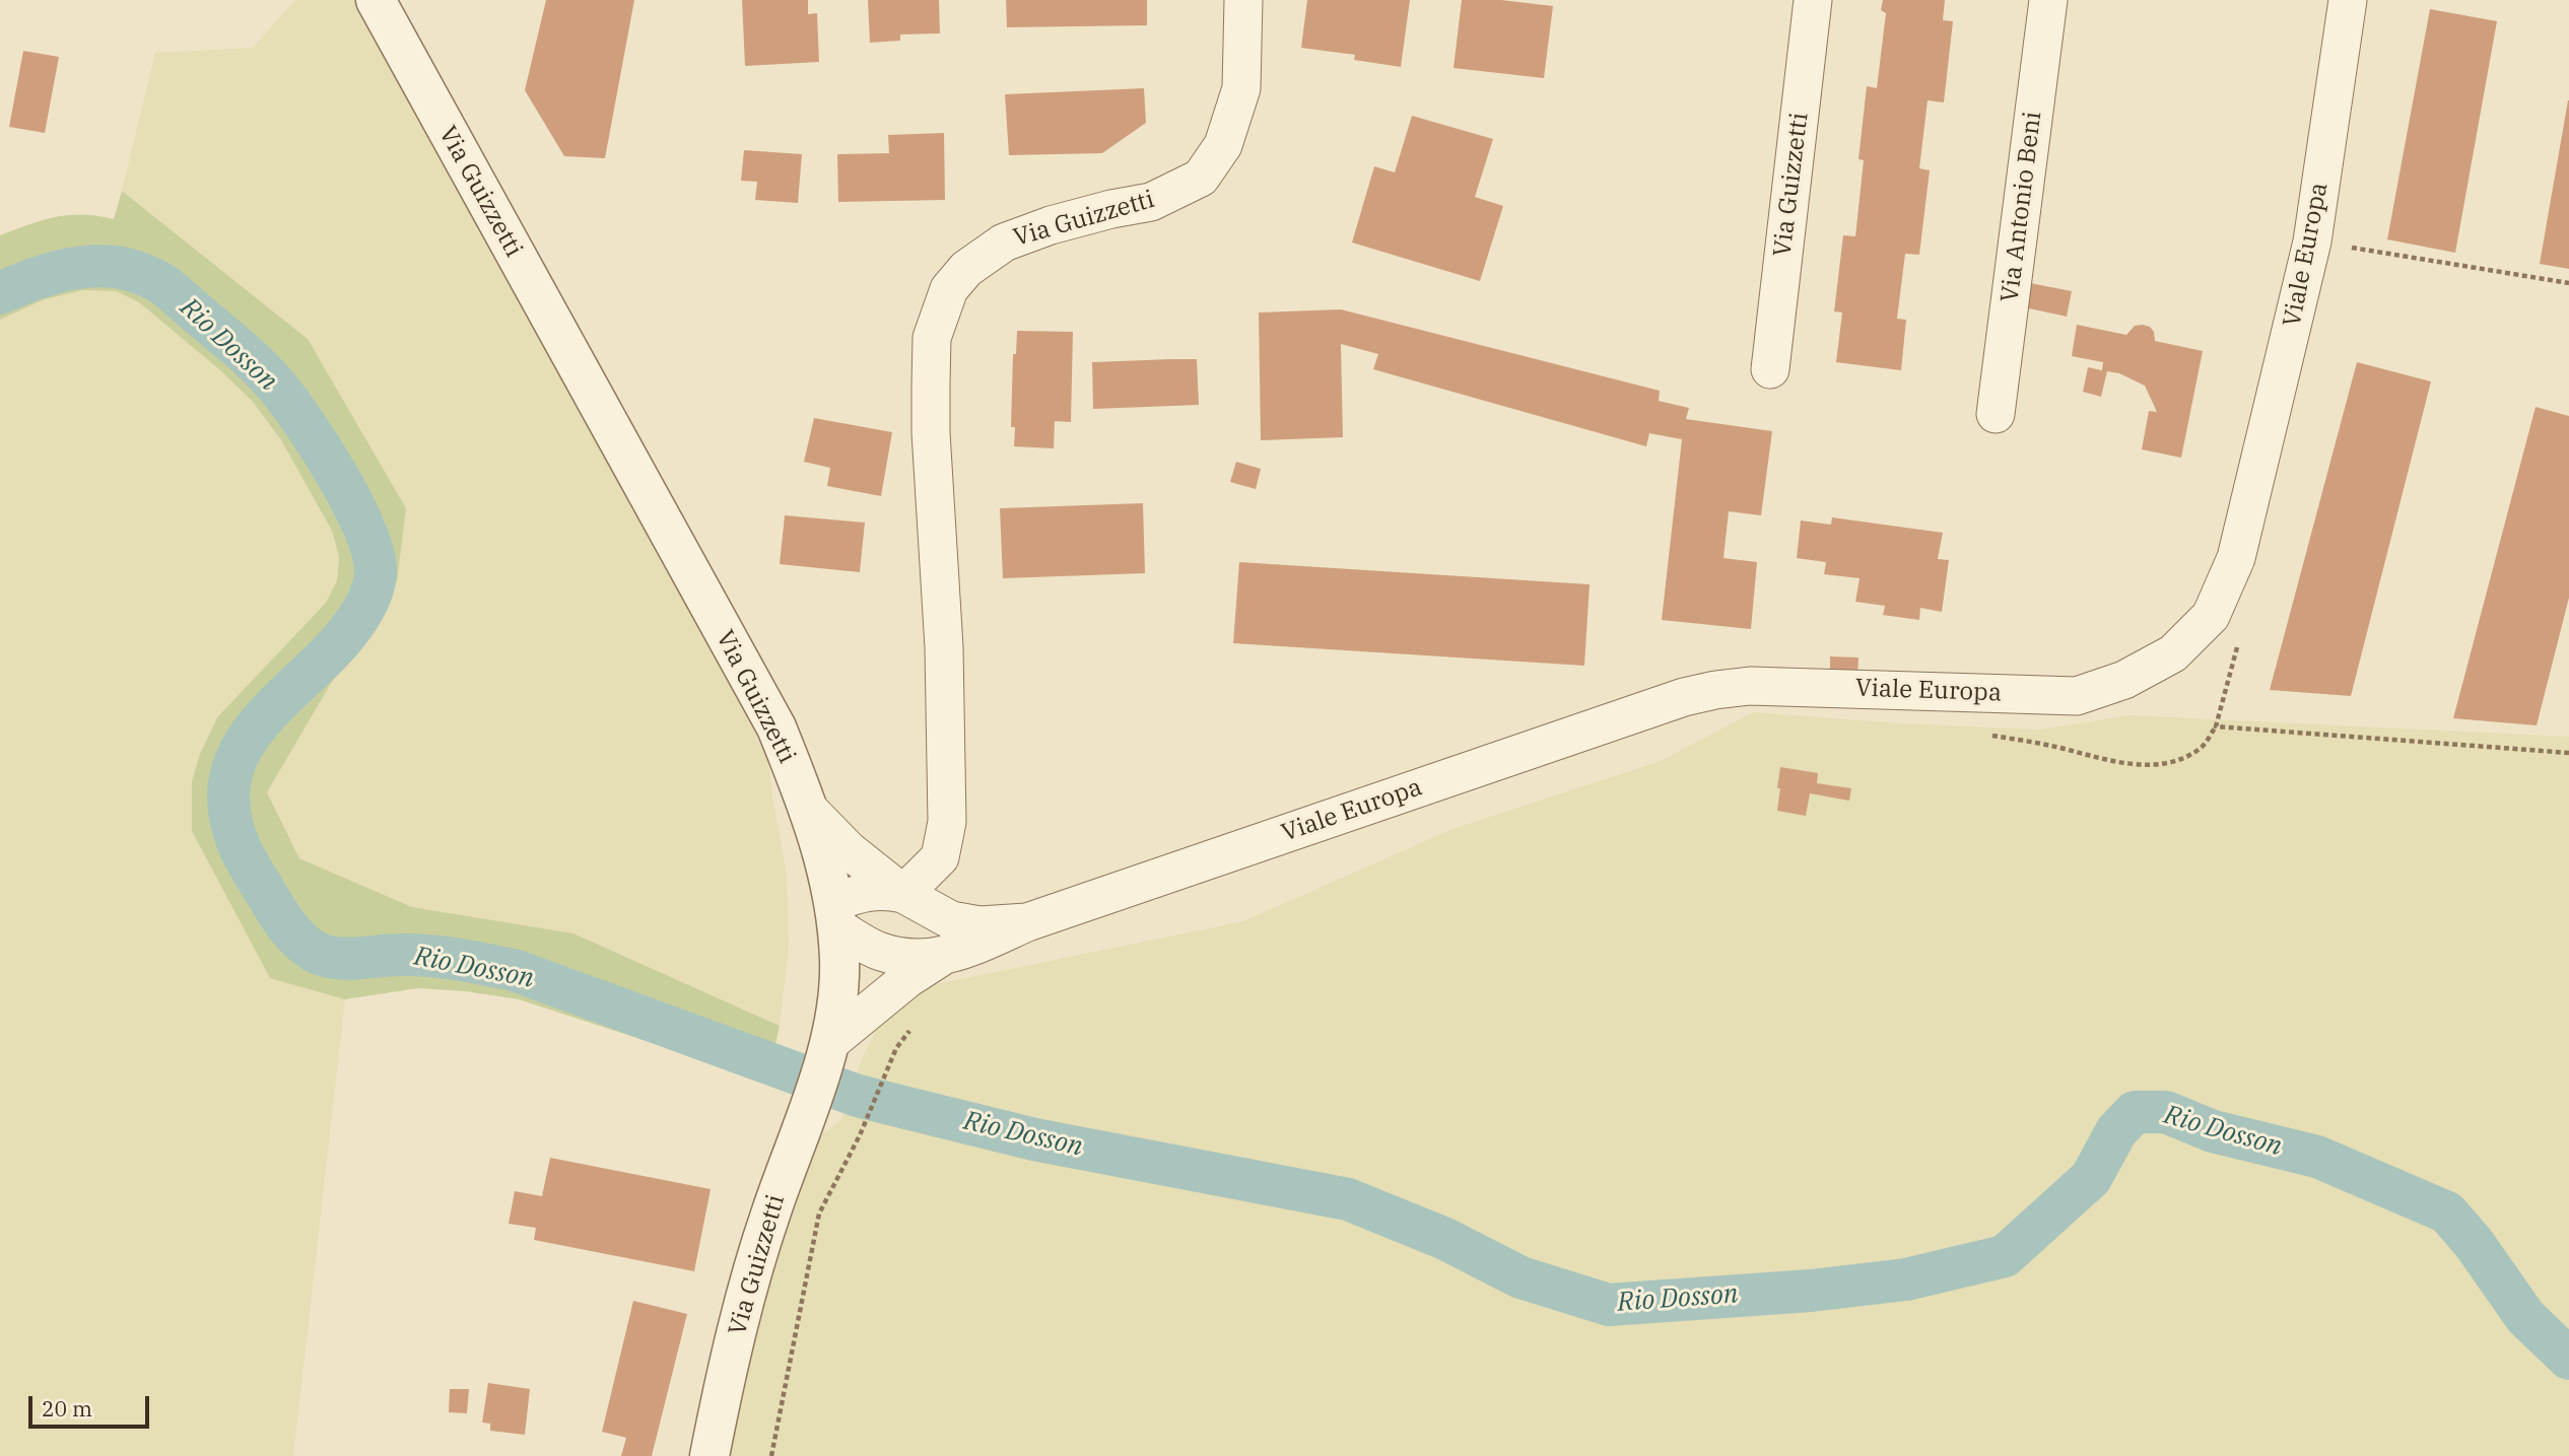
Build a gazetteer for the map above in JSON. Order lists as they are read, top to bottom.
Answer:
{
  "streets": {
    "street": ["Via Guizzetti", "Via Antonio Beni", "Viale Europa"]
  },
  "crossings": [
    ["Via Guizzetti", "Viale Europa"]
  ],
  "water": ["Rio Dosson"],
  "scale_bar": "20 m"
}
